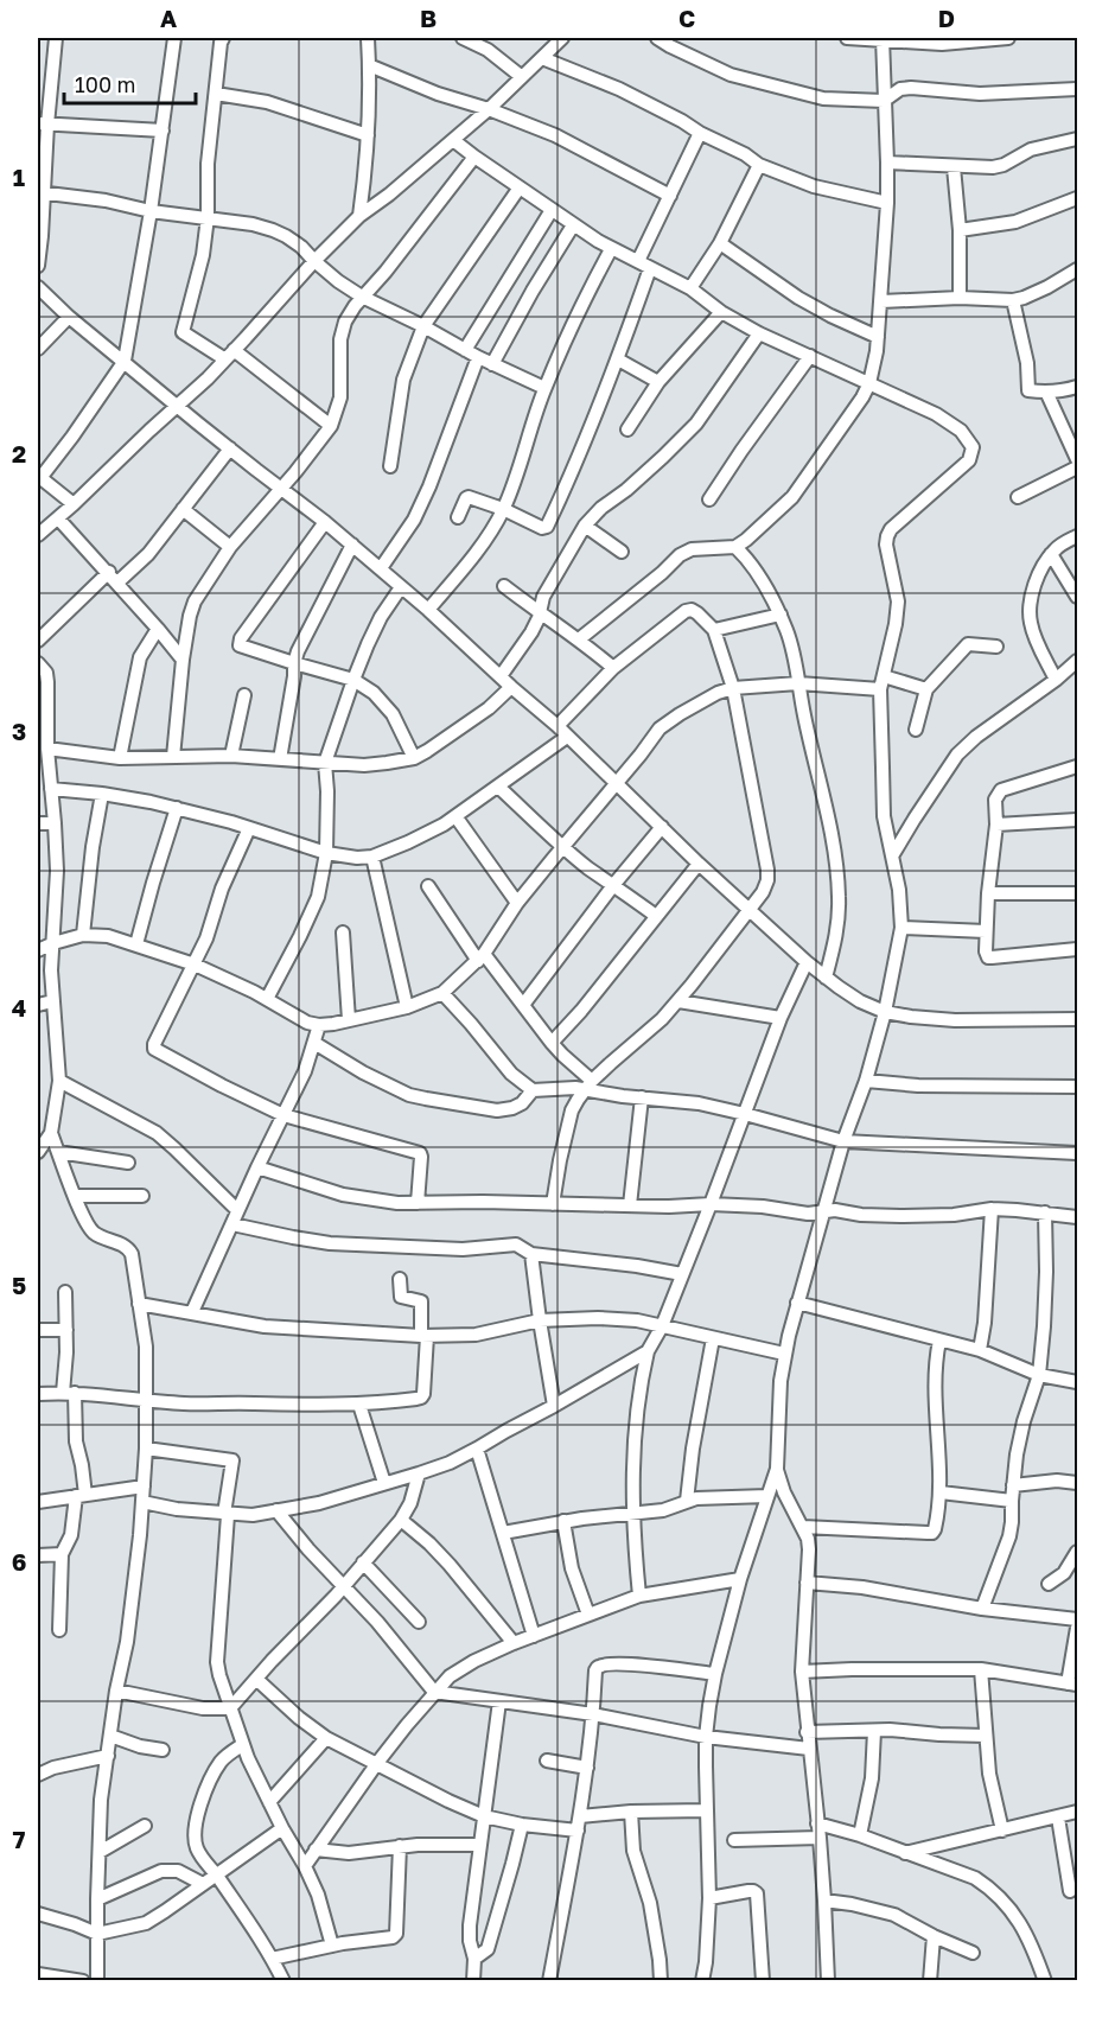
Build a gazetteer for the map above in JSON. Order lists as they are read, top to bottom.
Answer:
{
  "scale_bar": "100 m",
  "grid": {
    "columns": [
      "A",
      "B",
      "C",
      "D"
    ],
    "rows": [
      "1",
      "2",
      "3",
      "4",
      "5",
      "6",
      "7"
    ]
  }
}
